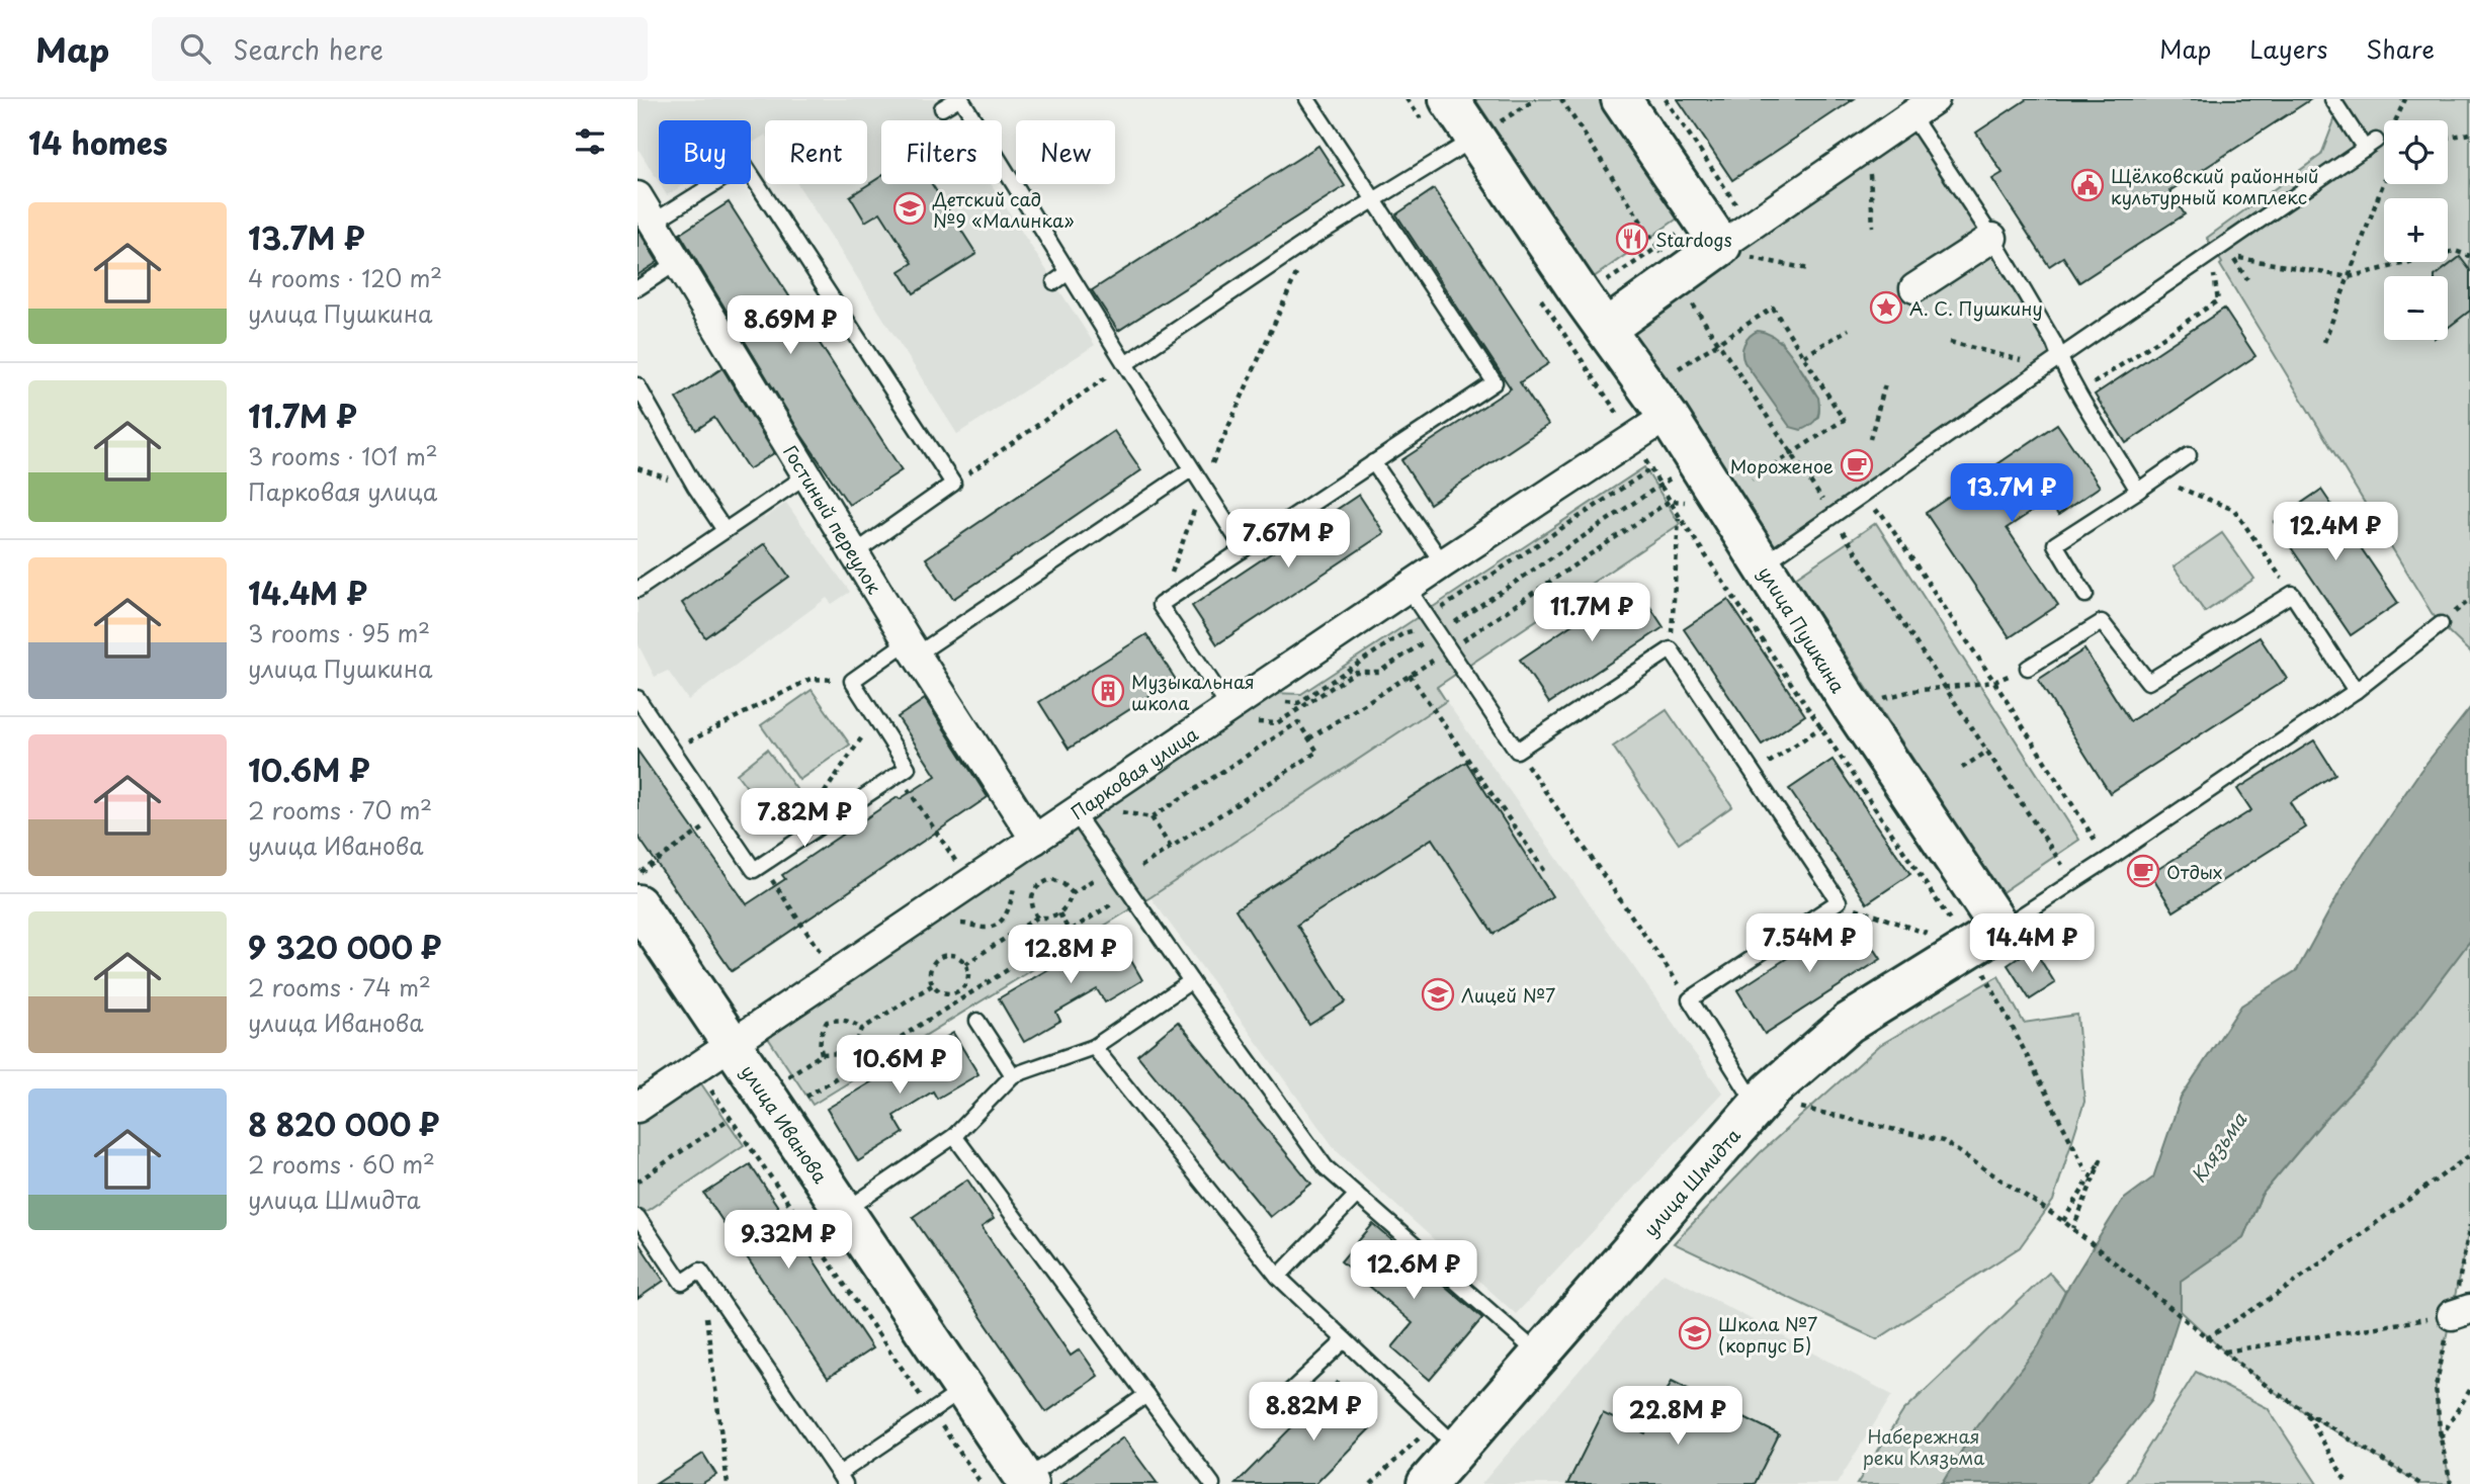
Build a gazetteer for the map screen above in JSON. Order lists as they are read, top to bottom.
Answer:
{
  "streets": {
    "street": [
      "Гостиный переулок",
      "улица Пушкина",
      "Парковая улица",
      "улица Иванова",
      "улица Шмидта"
    ]
  },
  "crossings": [
    ["Гостиный переулок", "Парковая улица"],
    ["улица Пушкина", "Парковая улица"],
    ["улица Пушкина", "улица Шмидта"],
    ["Парковая улица", "улица Иванова"]
  ],
  "water": ["Клязьма"],
  "parks": ["Набережная реки Клязьма"],
  "places": {
    "public building": ["Щёлковский районный культурный комплекс"],
    "school or university": ["Детский сад №9 «Малинка»", "Лицей №7", "Школа №7 (корпус Б)"],
    "restaurant": ["Stardogs"],
    "place": ["А. С. Пушкину"],
    "cafe": ["Мороженое", "Отдых"],
    "building": ["Музыкальная школа"]
  },
  "page": {
    "header": "Map",
    "search": "Search here",
    "nav": ["Map", "Layers", "Share"],
    "heading": "14 homes",
    "map_buttons": ["+", "−"],
    "chip": [
      "Buy",
      "Rent",
      "Filters",
      "New"
    ],
    "list": [
      {
        "name": "13.7M ₽",
        "note": "4 rooms · 120 m² · улица Пушкина"
      },
      {
        "name": "11.7M ₽",
        "note": "3 rooms · 101 m² · Парковая улица"
      },
      {
        "name": "14.4M ₽",
        "note": "3 rooms · 95 m² · улица Пушкина"
      },
      {
        "name": "10.6M ₽",
        "note": "2 rooms · 70 m² · улица Иванова"
      },
      {
        "name": "9 320 000 ₽",
        "note": "2 rooms · 74 m² · улица Иванова"
      },
      {
        "name": "8 820 000 ₽",
        "note": "2 rooms · 60 m² · улица Шмидта"
      }
    ],
    "price": [
      "8.69M ₽",
      "13.7M ₽",
      "12.4M ₽",
      "7.67M ₽",
      "11.7M ₽",
      "7.82M ₽",
      "7.54M ₽",
      "14.4M ₽",
      "12.8M ₽",
      "10.6M ₽",
      "9.32M ₽",
      "12.6M ₽",
      "8.82M ₽",
      "22.8M ₽"
    ]
  }
}
